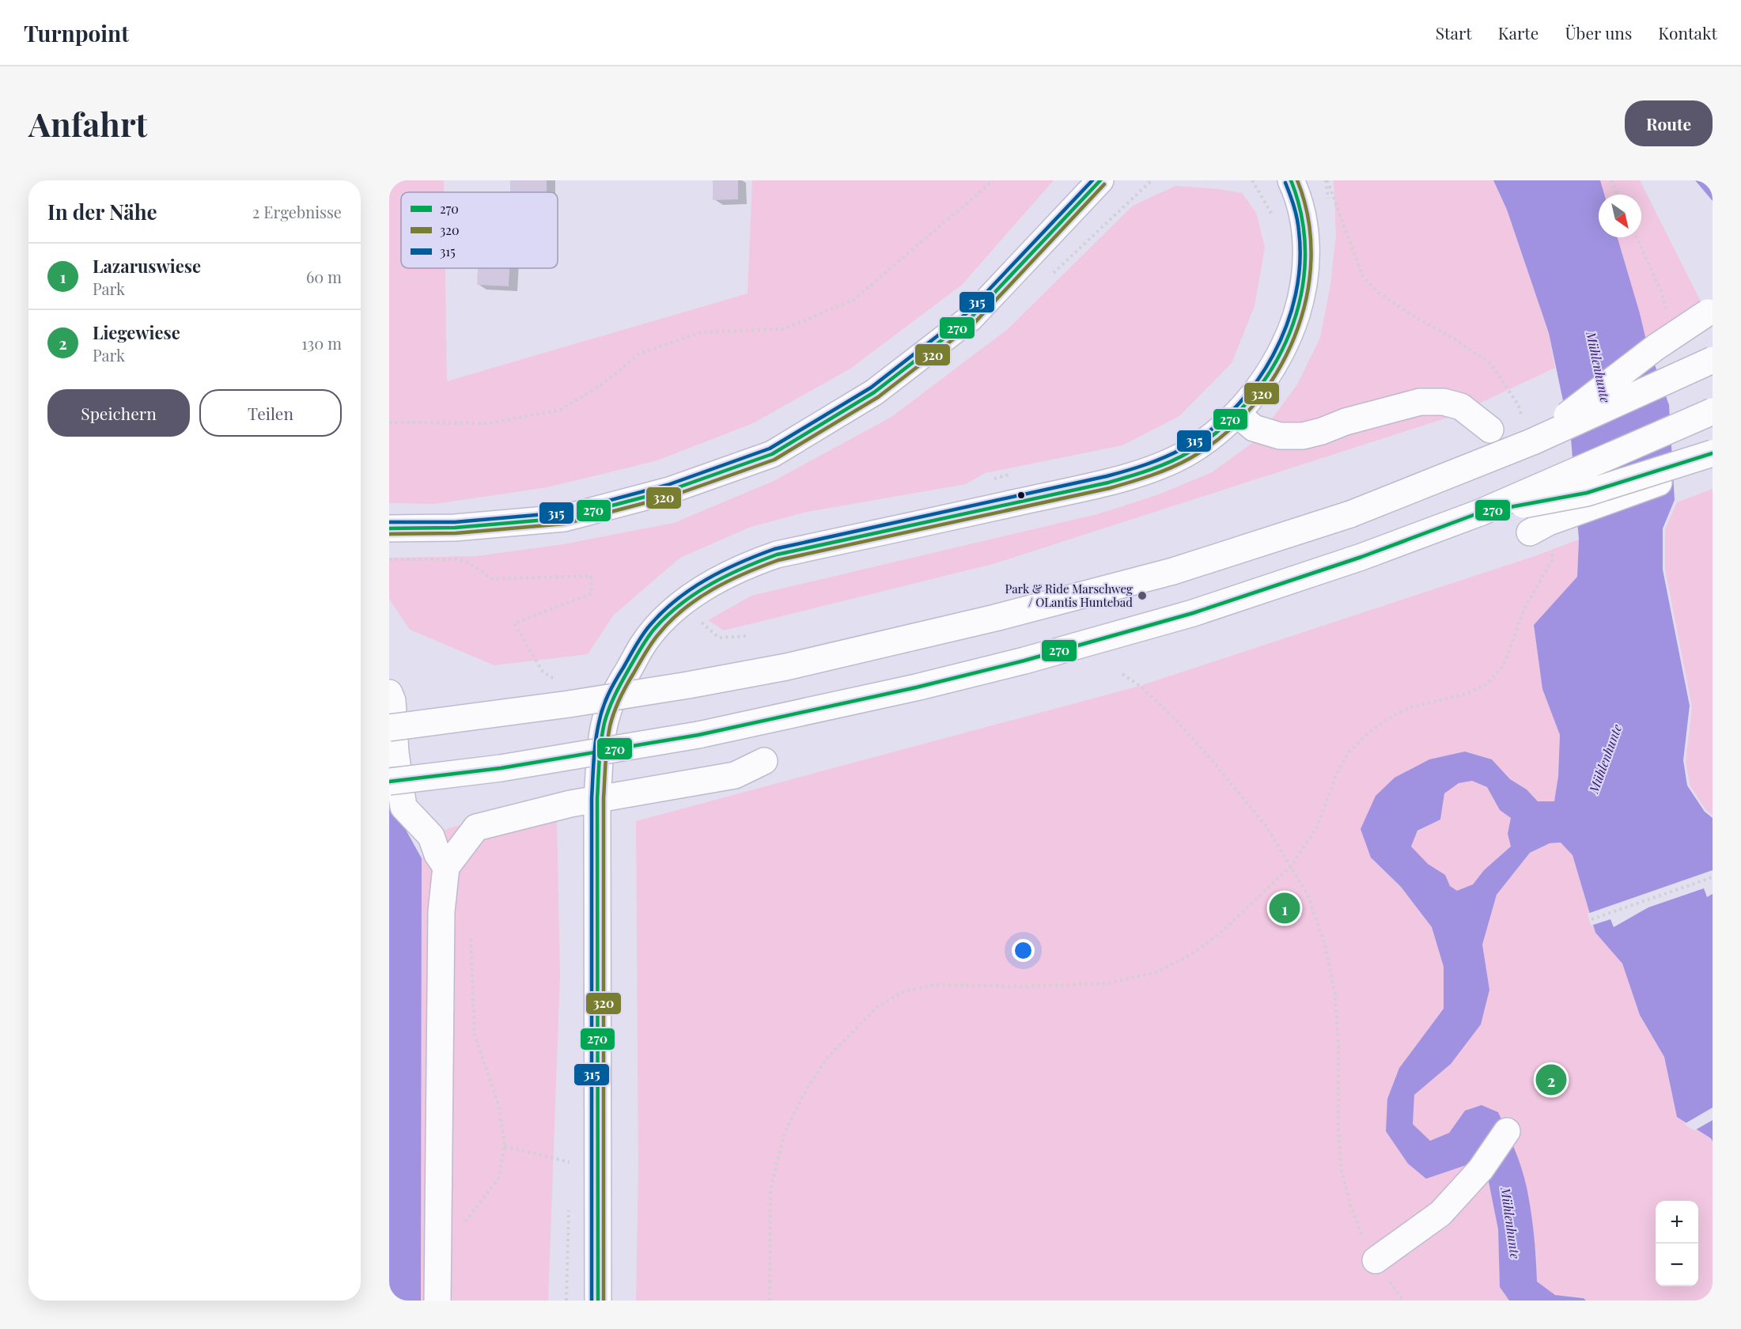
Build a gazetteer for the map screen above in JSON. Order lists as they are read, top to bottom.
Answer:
{
  "water": ["Mühlenhunte"],
  "places": ["Park & Ride Marschweg / OLantis Huntebad"],
  "lines": ["transit line 270", "transit line 320", "transit line 315"],
  "legend": ["270", "320", "315"],
  "north": "bottom right",
  "page": {
    "header": "Turnpoint",
    "nav": [
      "Start",
      "Karte",
      "Über uns",
      "Kontakt"
    ],
    "buttons": [
      "Route",
      ["Speichern", "Teilen"]
    ],
    "title": "Anfahrt",
    "heading": ["In der Nähe", "2 Ergebnisse"],
    "list": [
      {
        "mark": "1",
        "name": "Lazaruswiese",
        "note": "Park",
        "value": "60 m"
      },
      {
        "mark": "2",
        "name": "Liegewiese",
        "note": "Park",
        "value": "130 m"
      }
    ],
    "pins": ["1", "2"],
    "map_buttons": ["+", "−"]
  }
}
